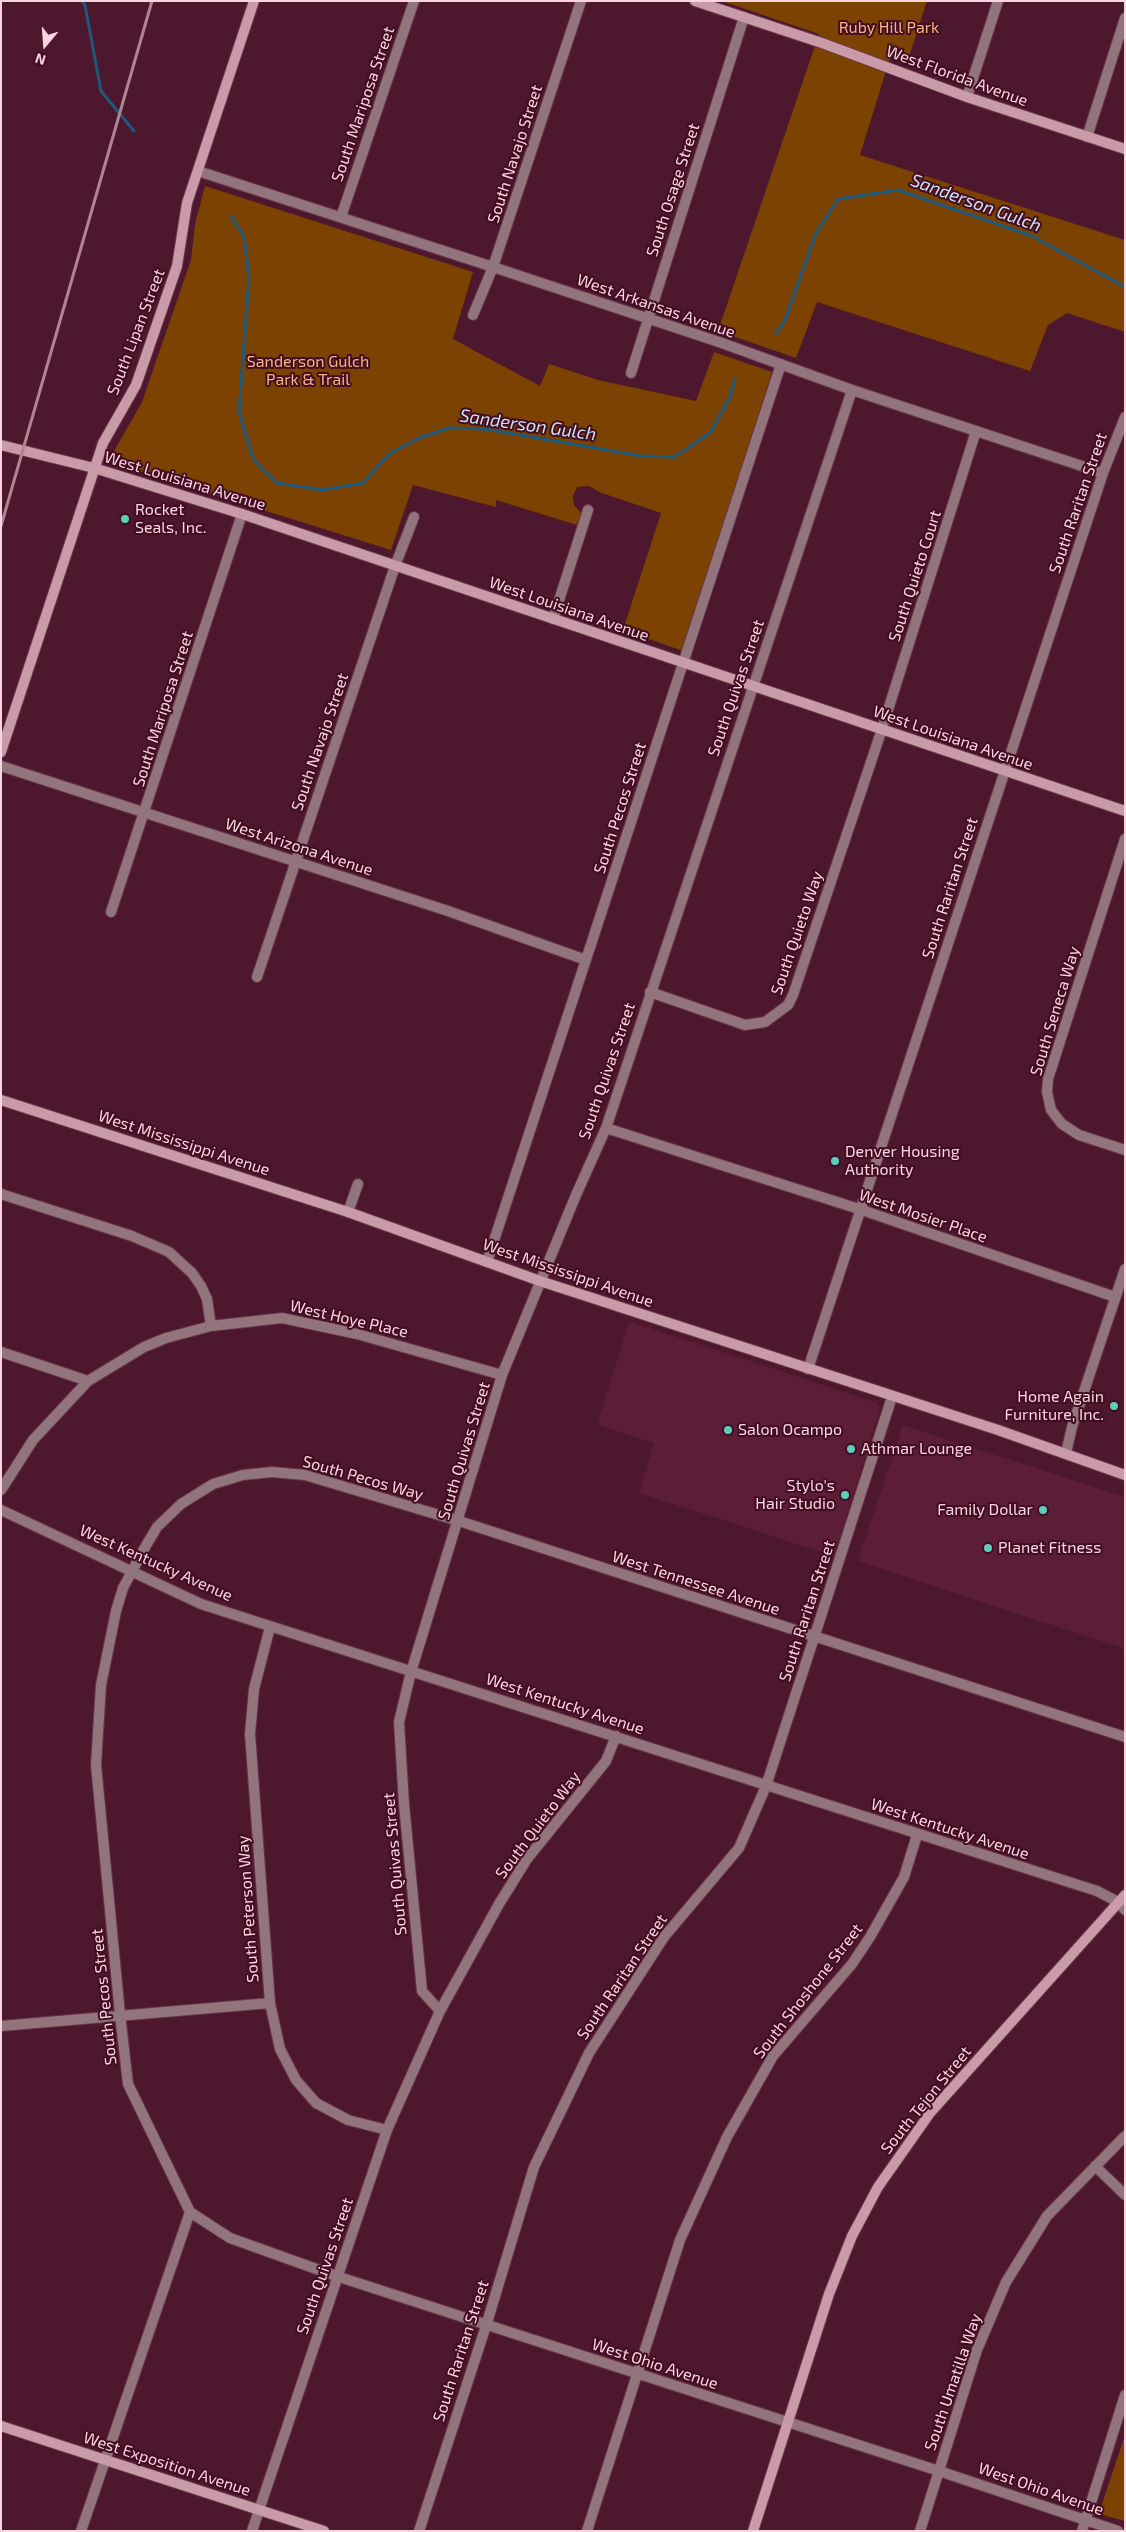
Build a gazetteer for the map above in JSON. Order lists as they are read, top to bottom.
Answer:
{
  "streets": {
    "street": [
      "West Florida Avenue",
      "South Mariposa Street",
      "South Navajo Street",
      "South Osage Street",
      "West Arkansas Avenue",
      "South Lipan Street",
      "West Louisiana Avenue",
      "South Raritan Street",
      "South Quieto Court",
      "South Quivas Street",
      "South Pecos Street",
      "West Arizona Avenue",
      "South Quieto Way",
      "South Seneca Way",
      "West Mississippi Avenue",
      "West Mosier Place",
      "West Hoye Place",
      "South Pecos Way",
      "West Kentucky Avenue",
      "West Tennessee Avenue",
      "South Peterson Way",
      "South Shoshone Street",
      "South Tejon Street",
      "West Ohio Avenue",
      "South Umatilla Way",
      "West Exposition Avenue"
    ]
  },
  "crossings": [
    ["West Florida Avenue", "South Osage Street"],
    ["South Mariposa Street", "West Arkansas Avenue"],
    ["South Mariposa Street", "West Louisiana Avenue"],
    ["South Mariposa Street", "West Arizona Avenue"],
    ["South Navajo Street", "West Arkansas Avenue"],
    ["South Navajo Street", "West Louisiana Avenue"],
    ["South Navajo Street", "West Arizona Avenue"],
    ["South Osage Street", "West Arkansas Avenue"],
    ["West Arkansas Avenue", "South Lipan Street"],
    ["West Arkansas Avenue", "South Raritan Street"],
    ["West Arkansas Avenue", "South Quieto Court"],
    ["West Arkansas Avenue", "South Quivas Street"],
    ["West Arkansas Avenue", "South Pecos Street"],
    ["South Lipan Street", "West Louisiana Avenue"],
    ["West Louisiana Avenue", "South Raritan Street"],
    ["West Louisiana Avenue", "South Quieto Court"],
    ["West Louisiana Avenue", "South Quivas Street"],
    ["West Louisiana Avenue", "South Pecos Street"],
    ["West Louisiana Avenue", "South Quieto Way"],
    ["South Raritan Street", "West Mississippi Avenue"],
    ["South Raritan Street", "West Mosier Place"],
    ["South Raritan Street", "West Kentucky Avenue"],
    ["South Raritan Street", "West Tennessee Avenue"],
    ["South Raritan Street", "West Ohio Avenue"],
    ["South Quieto Court", "South Quieto Way"],
    ["South Quivas Street", "South Quieto Way"],
    ["South Quivas Street", "West Mississippi Avenue"],
    ["South Quivas Street", "West Mosier Place"],
    ["South Quivas Street", "West Hoye Place"],
    ["South Quivas Street", "South Pecos Way"],
    ["South Quivas Street", "West Kentucky Avenue"],
    ["South Quivas Street", "West Tennessee Avenue"],
    ["South Quivas Street", "South Peterson Way"],
    ["South Quivas Street", "West Ohio Avenue"],
    ["South Quivas Street", "West Exposition Avenue"],
    ["South Pecos Street", "West Arizona Avenue"],
    ["South Pecos Street", "West Mississippi Avenue"],
    ["South Pecos Street", "South Pecos Way"],
    ["South Pecos Street", "West Kentucky Avenue"],
    ["South Pecos Street", "West Ohio Avenue"],
    ["South Quieto Way", "West Kentucky Avenue"],
    ["South Pecos Way", "West Tennessee Avenue"],
    ["West Kentucky Avenue", "South Peterson Way"],
    ["West Kentucky Avenue", "South Shoshone Street"],
    ["West Kentucky Avenue", "South Tejon Street"],
    ["South Shoshone Street", "West Ohio Avenue"],
    ["South Tejon Street", "West Ohio Avenue"],
    ["West Ohio Avenue", "South Umatilla Way"]
  ],
  "water": ["Sanderson Gulch"],
  "parks": ["Ruby Hill Park", "Sanderson Gulch Park & Trail"],
  "places": [
    "Rocket Seals, Inc.",
    "Denver Housing Authority",
    "Home Again Furniture, Inc.",
    "Salon Ocampo",
    "Athmar Lounge",
    "Stylo's Hair Studio",
    "Family Dollar",
    "Planet Fitness"
  ],
  "north": "bottom"
}
